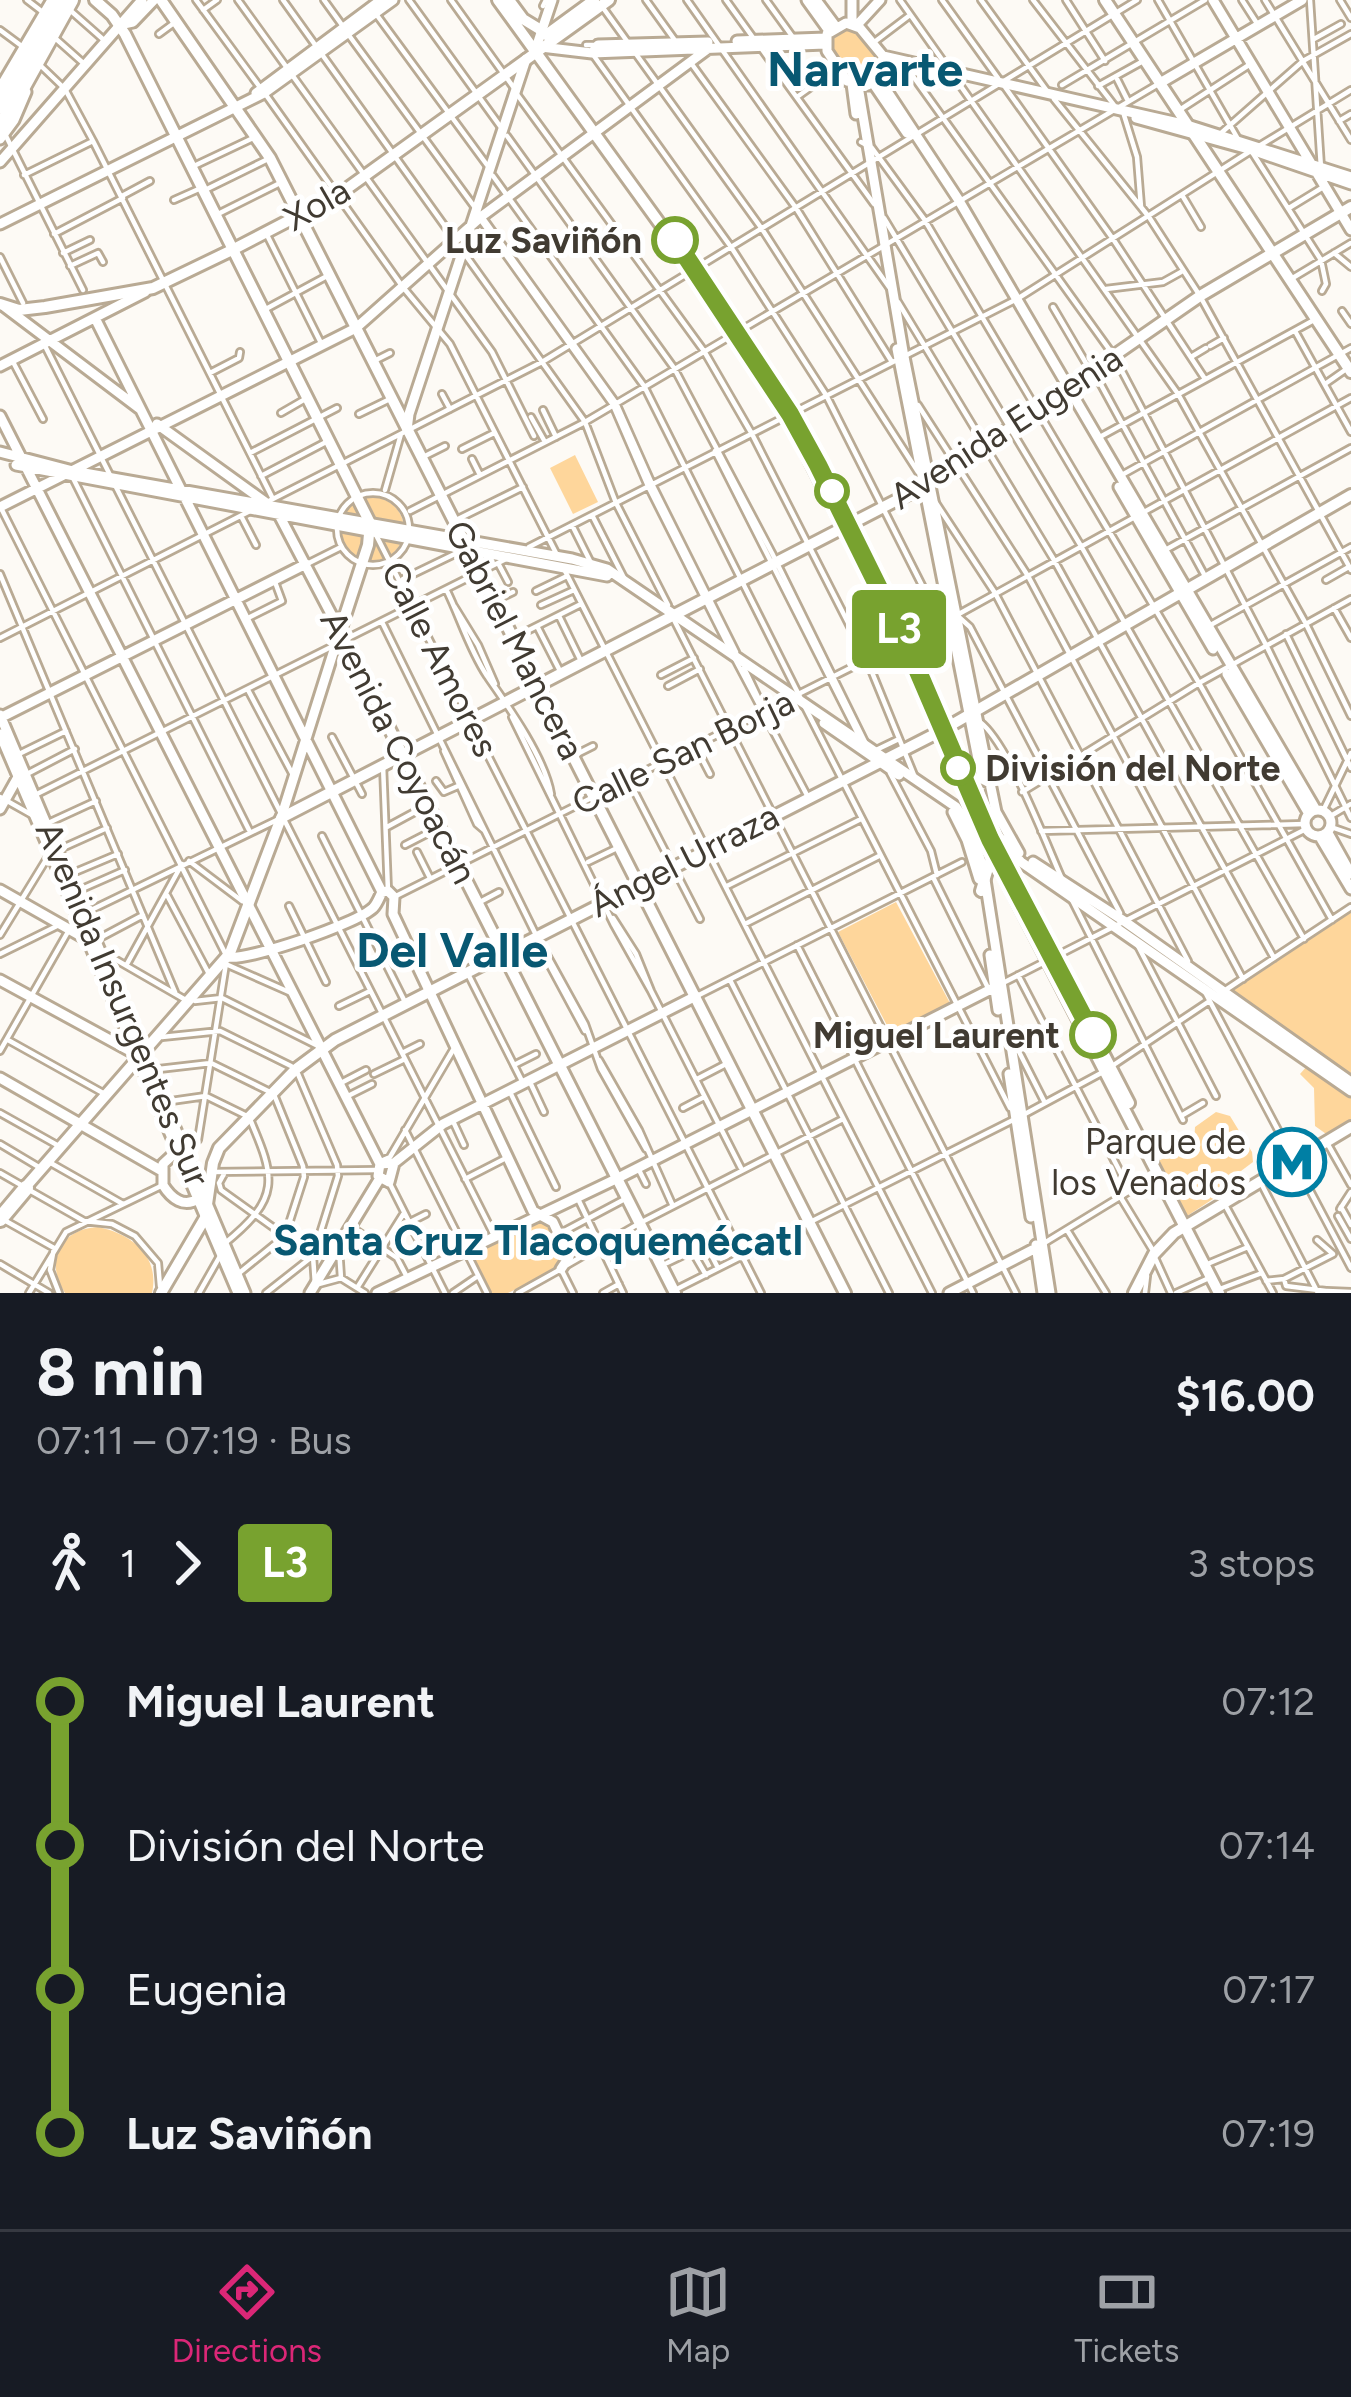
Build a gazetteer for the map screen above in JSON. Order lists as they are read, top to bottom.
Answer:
{
  "streets": {
    "main road": [
      "Xola",
      "Avenida Eugenia",
      "Gabriel Mancera",
      "Calle Amores",
      "Avenida Coyoacán",
      "Calle San Borja",
      "Ángel Urraza",
      "Avenida Insurgentes Sur"
    ]
  },
  "crossings": [
    ["Xola", "Gabriel Mancera"],
    ["Xola", "Calle Amores"],
    ["Xola", "Avenida Coyoacán"],
    ["Avenida Eugenia", "Gabriel Mancera"],
    ["Avenida Eugenia", "Calle Amores"],
    ["Avenida Eugenia", "Avenida Coyoacán"],
    ["Gabriel Mancera", "Calle San Borja"],
    ["Gabriel Mancera", "Ángel Urraza"],
    ["Calle Amores", "Calle San Borja"],
    ["Calle Amores", "Ángel Urraza"],
    ["Avenida Coyoacán", "Calle San Borja"],
    ["Avenida Coyoacán", "Ángel Urraza"],
    ["Ángel Urraza", "Avenida Insurgentes Sur"]
  ],
  "districts": ["Narvarte", "Del Valle", "Santa Cruz Tlacoquemécatl"],
  "places": {
    "other": ["Luz Saviñón", "División del Norte", "Miguel Laurent"],
    "metro station": ["Parque de los Venados"]
  },
  "lines": ["bus line L3"],
  "page": {
    "on_map": "L3",
    "heading": ["8 min", "07:11 – 07:19 · Bus", "$16.00"],
    "legs": ["1", "L3", "3 stops"],
    "list": [
      {
        "name": "Miguel Laurent",
        "value": "07:12"
      },
      {
        "name": "División del Norte",
        "value": "07:14"
      },
      {
        "name": "Eugenia",
        "value": "07:17"
      },
      {
        "name": "Luz Saviñón",
        "value": "07:19"
      }
    ],
    "tabs": ["Directions", "Map", "Tickets"]
  }
}
